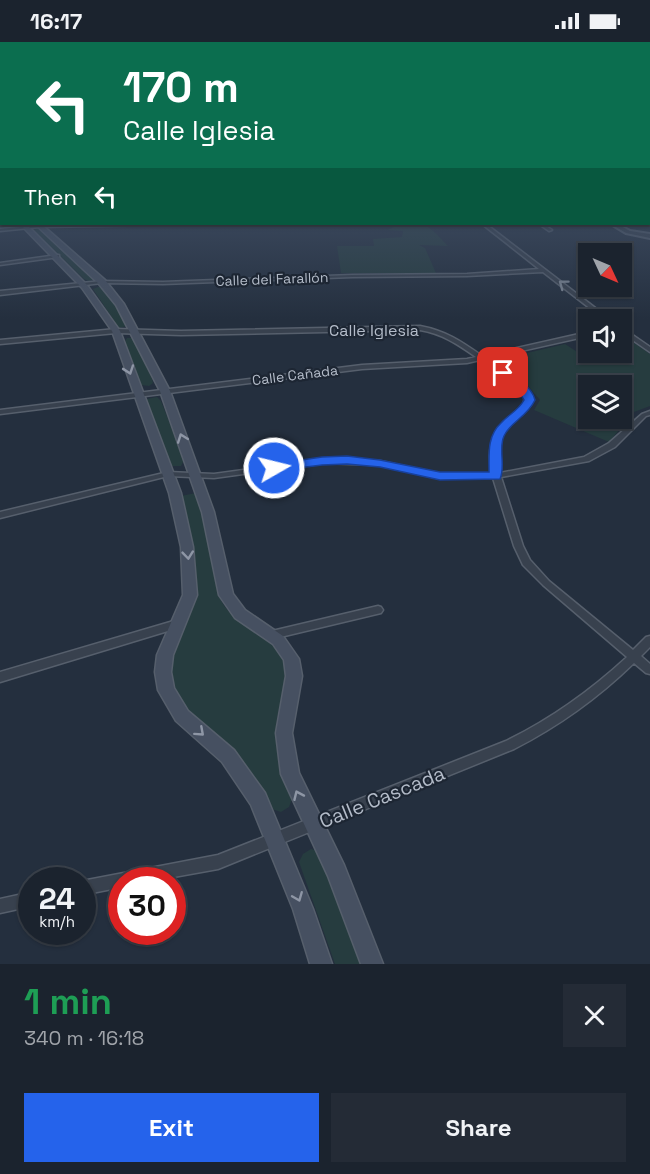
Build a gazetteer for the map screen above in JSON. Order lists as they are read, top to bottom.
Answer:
{
  "streets": {
    "street": [
      "Calle del Farallón",
      "Calle Iglesia",
      "Calle Cañada",
      "Calle Cascada"
    ]
  },
  "crossings": [
    ["Calle Iglesia", "Calle Cañada"],
    ["Calle Iglesia", "Calle Cascada"]
  ],
  "north": "bottom right",
  "page": {
    "status": "16:17",
    "turn": ["170 m", "Calle Iglesia"],
    "then": "Then",
    "speed": "24 km/h",
    "limit": "30",
    "heading": ["1 min", "340 m · 16:18"],
    "buttons": ["Exit", "Share"]
  }
}
